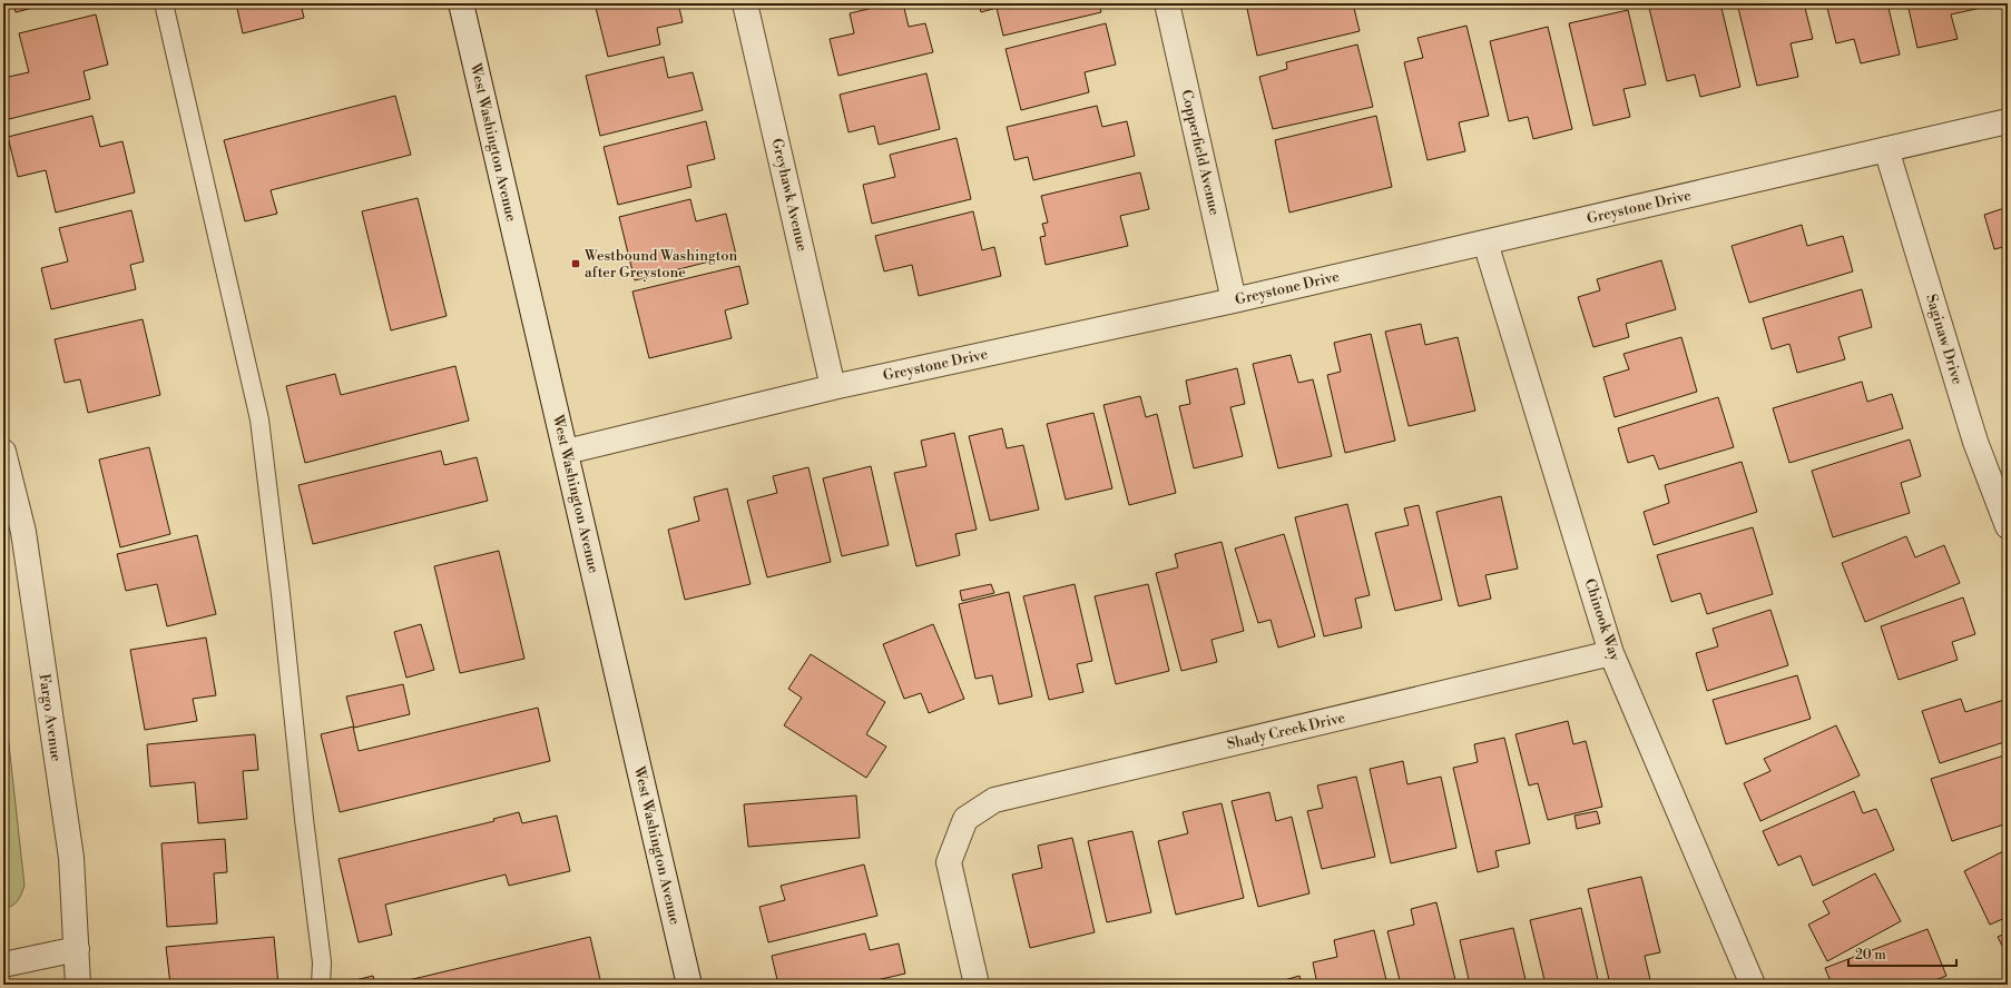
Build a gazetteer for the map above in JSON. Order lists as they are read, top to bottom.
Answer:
{
  "streets": {
    "street": [
      "West Washington Avenue",
      "Copperfield Avenue",
      "Greyhawk Avenue",
      "Greystone Drive",
      "Saginaw Drive",
      "Chinook Way",
      "Fargo Avenue",
      "Shady Creek Drive"
    ]
  },
  "crossings": [
    ["West Washington Avenue", "Greystone Drive"],
    ["Copperfield Avenue", "Greystone Drive"],
    ["Greyhawk Avenue", "Greystone Drive"],
    ["Greystone Drive", "Saginaw Drive"],
    ["Greystone Drive", "Chinook Way"],
    ["Chinook Way", "Shady Creek Drive"]
  ],
  "places": {
    "transit": ["Westbound Washington after Greystone"]
  },
  "scale_bar": "20 m"
}
